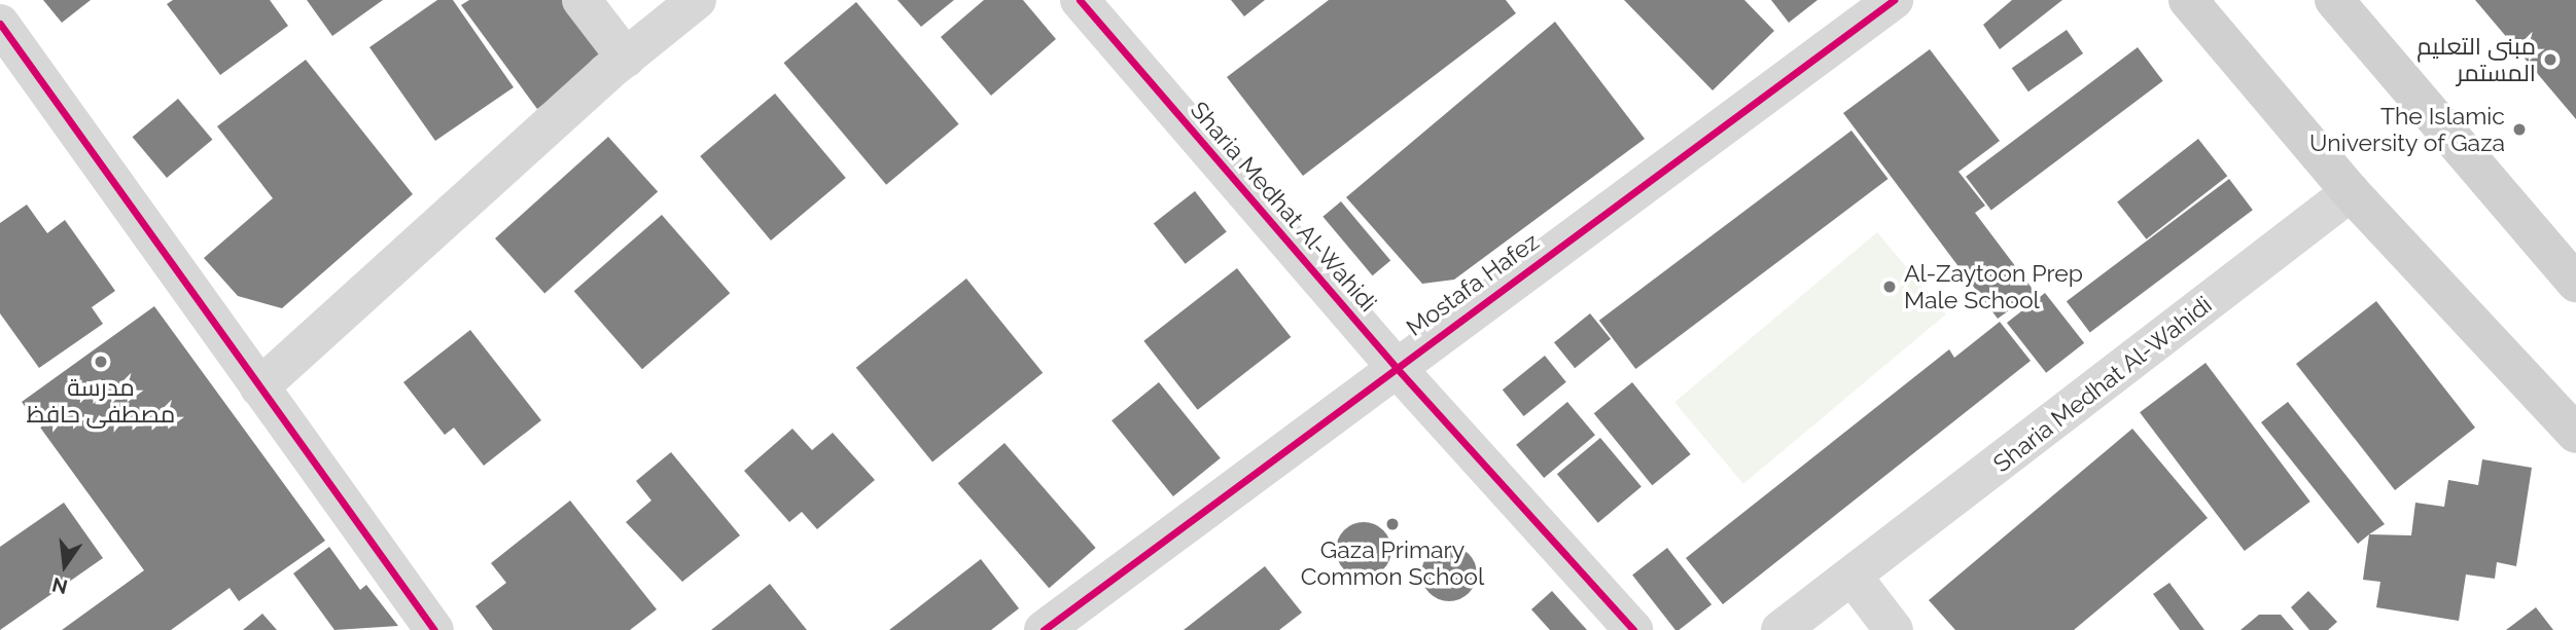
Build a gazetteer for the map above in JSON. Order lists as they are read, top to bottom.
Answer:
{
  "streets": {
    "street": ["Sharia Medhat Al-Wahidi", "Mostafa Hafez"]
  },
  "crossings": [
    ["Sharia Medhat Al-Wahidi", "Mostafa Hafez"]
  ],
  "places": [
    "مبنى التعليم المستمر",
    "The Islamic University of Gaza",
    "Al-Zaytoon Prep Male School",
    "مدرسة مصطفى حافظ",
    "Gaza Primary Common School"
  ],
  "north": "bottom"
}
